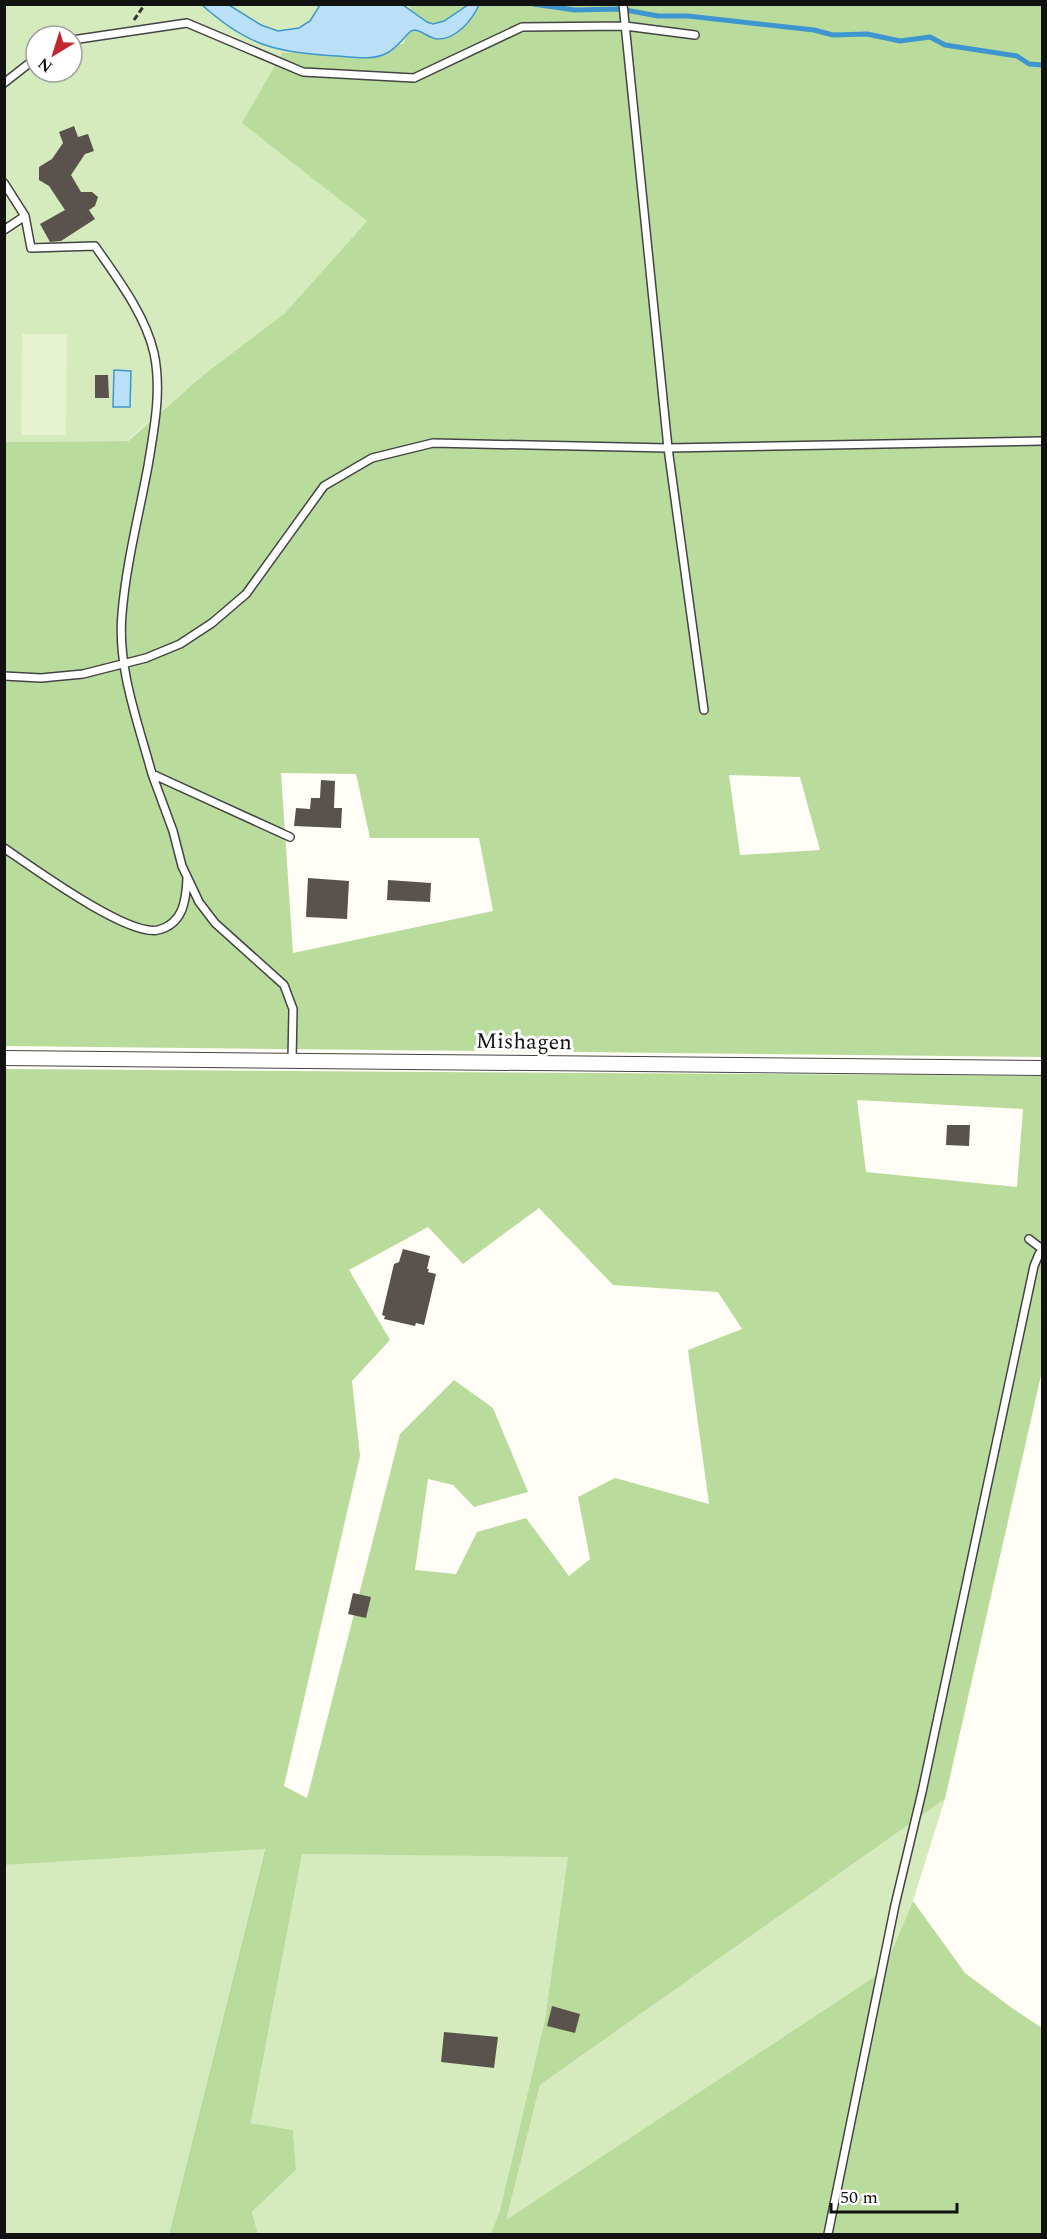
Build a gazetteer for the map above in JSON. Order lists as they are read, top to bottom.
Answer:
{
  "streets": {
    "street": ["Mishagen"]
  },
  "scale_bar": "50 m",
  "north": "bottom left"
}
